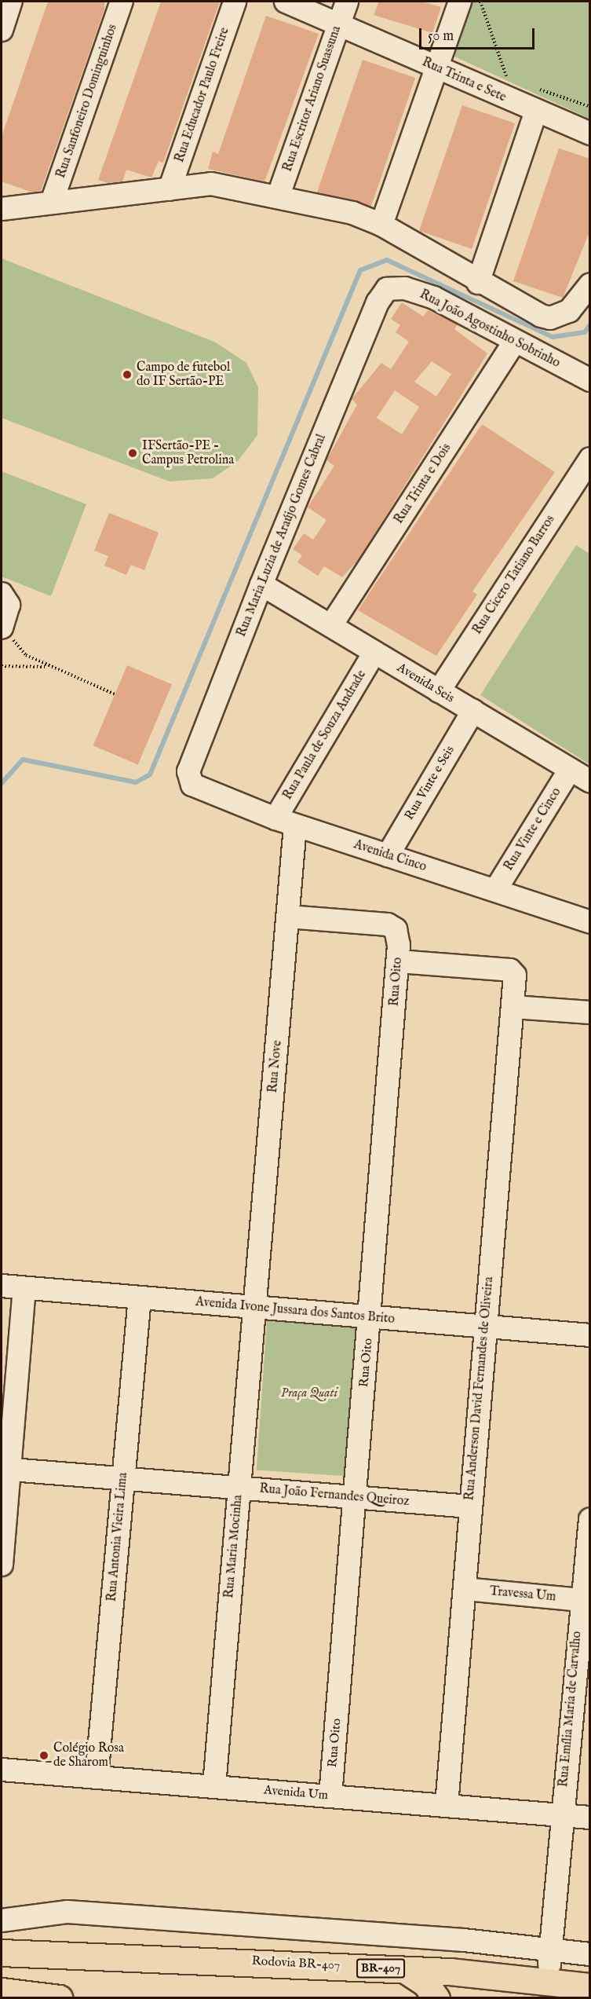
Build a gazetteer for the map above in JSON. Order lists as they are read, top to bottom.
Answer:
{
  "streets": {
    "highway": ["Rodovia BR-407", "BR-407"],
    "street": [
      "Rua Trinta e Sete",
      "Rua Educador Paulo Freire",
      "Rua Escritor Ariano Suassuna",
      "Rua Sanfoneiro Dominguinhos",
      "Rua João Agostinho Sobrinho",
      "Rua Trinta e Dois",
      "Rua Maria Luzia de Araújo Gomes Cabral",
      "Rua Cicero Tatiano Barros",
      "Avenida Seis",
      "Rua Paula de Souza Andrade",
      "Rua Vinte e Seis",
      "Rua Vinte e Cinco",
      "Avenida Cinco",
      "Rua Oito",
      "Rua Nove",
      "Avenida Ivone Jussara dos Santos Brito",
      "Rua Anderson David Fernandes de Oliveira",
      "Rua João Fernandes Queiroz",
      "Rua Antonia Vieira Lima",
      "Rua Maria Mocinha",
      "Travessa Um",
      "Rua Emília Maria de Carvalho",
      "Avenida Um"
    ]
  },
  "crossings": [
    ["Rua Trinta e Sete", "Rua Escritor Ariano Suassuna"],
    ["Rua João Agostinho Sobrinho", "Rua Trinta e Dois"],
    ["Rua João Agostinho Sobrinho", "Rua Maria Luzia de Araújo Gomes Cabral"],
    ["Rua Trinta e Dois", "Avenida Seis"],
    ["Rua Maria Luzia de Araújo Gomes Cabral", "Avenida Seis"],
    ["Rua Maria Luzia de Araújo Gomes Cabral", "Avenida Cinco"],
    ["Rua Cicero Tatiano Barros", "Avenida Seis"],
    ["Avenida Seis", "Rua Paula de Souza Andrade"],
    ["Avenida Seis", "Rua Vinte e Seis"],
    ["Avenida Seis", "Rua Vinte e Cinco"],
    ["Rua Paula de Souza Andrade", "Avenida Cinco"],
    ["Rua Paula de Souza Andrade", "Rua Nove"],
    ["Rua Vinte e Seis", "Avenida Cinco"],
    ["Rua Vinte e Cinco", "Avenida Cinco"],
    ["Avenida Cinco", "Rua Nove"],
    ["Rua Oito", "Rua Nove"],
    ["Rua Oito", "Avenida Ivone Jussara dos Santos Brito"],
    ["Rua Oito", "Rua Anderson David Fernandes de Oliveira"],
    ["Rua Oito", "Rua João Fernandes Queiroz"],
    ["Rua Oito", "Avenida Um"],
    ["Rua Nove", "Avenida Ivone Jussara dos Santos Brito"],
    ["Rua Nove", "Rua Maria Mocinha"],
    ["Avenida Ivone Jussara dos Santos Brito", "Rua Anderson David Fernandes de Oliveira"],
    ["Avenida Ivone Jussara dos Santos Brito", "Rua Antonia Vieira Lima"],
    ["Avenida Ivone Jussara dos Santos Brito", "Rua Maria Mocinha"],
    ["Rua Anderson David Fernandes de Oliveira", "Rua João Fernandes Queiroz"],
    ["Rua Anderson David Fernandes de Oliveira", "Travessa Um"],
    ["Rua Anderson David Fernandes de Oliveira", "Avenida Um"],
    ["Rua João Fernandes Queiroz", "Rua Antonia Vieira Lima"],
    ["Rua João Fernandes Queiroz", "Rua Maria Mocinha"],
    ["Rua Antonia Vieira Lima", "Avenida Um"],
    ["Rua Maria Mocinha", "Avenida Um"],
    ["Travessa Um", "Rua Emília Maria de Carvalho"],
    ["Rua Emília Maria de Carvalho", "Avenida Um"]
  ],
  "parks": ["Praça Quati"],
  "places": ["Campo de futebol do IF Sertão-PE", "IFSertão-PE - Campus Petrolina", "Colégio Rosa de Sharom"],
  "scale_bar": "50 m"
}
